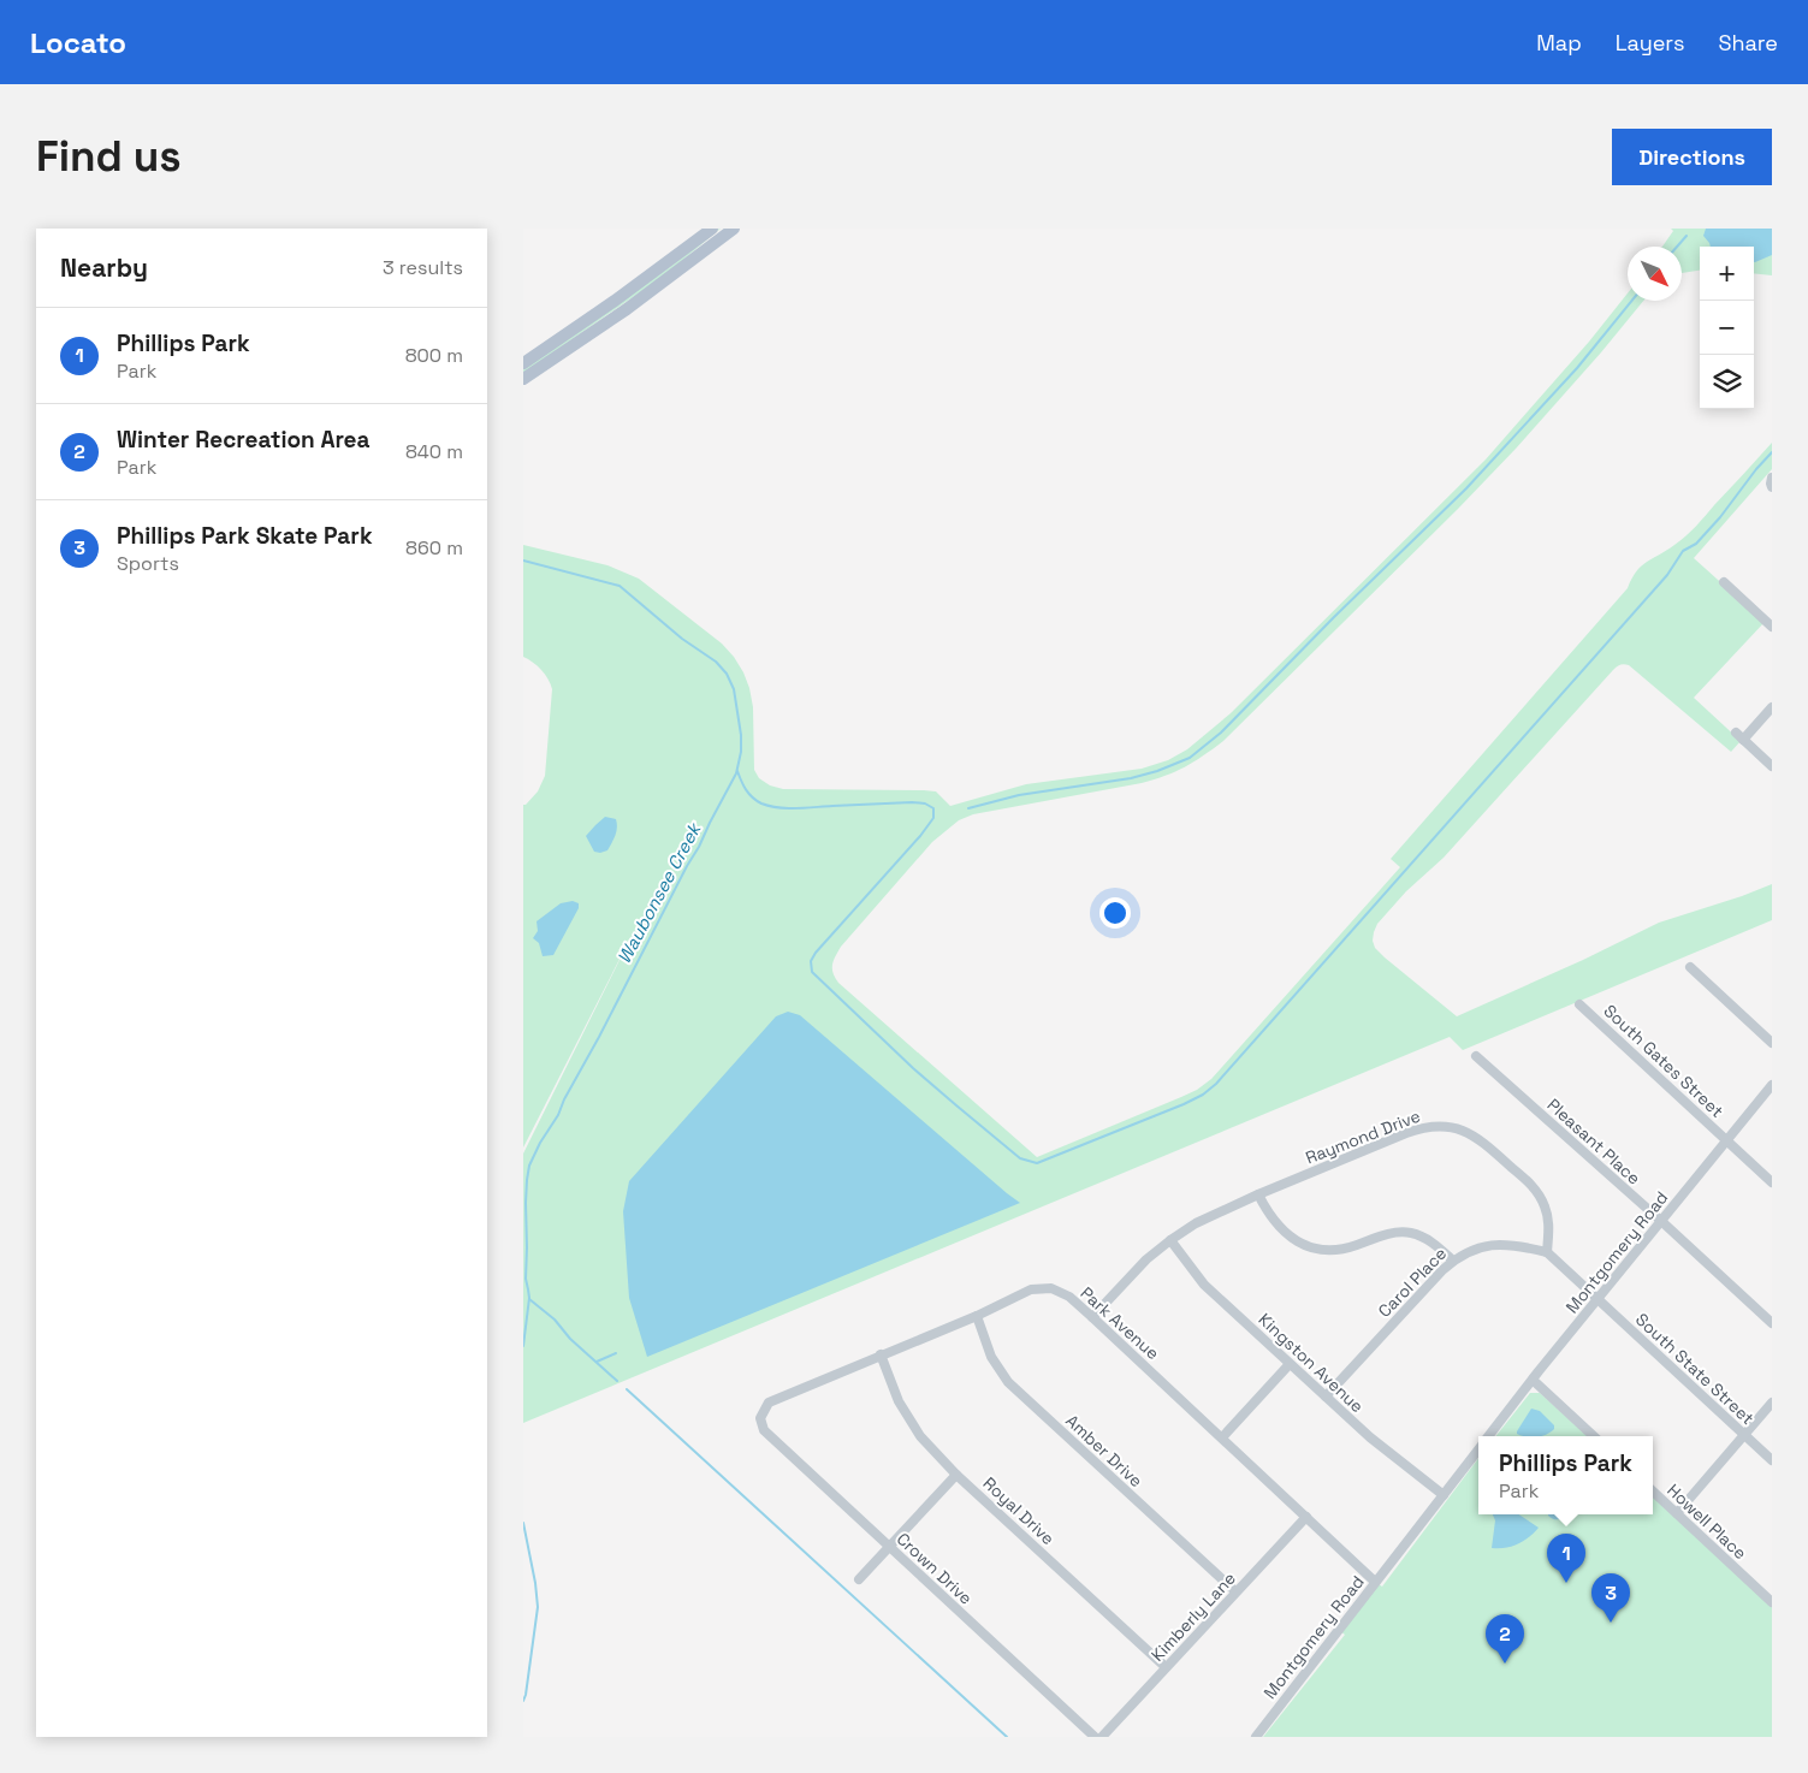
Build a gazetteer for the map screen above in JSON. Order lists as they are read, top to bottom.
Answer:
{
  "streets": {
    "street": [
      "South Gates Street",
      "Raymond Drive",
      "Pleasant Place",
      "Montgomery Road",
      "Carol Place",
      "Park Avenue",
      "Kingston Avenue",
      "South State Street",
      "Amber Drive",
      "Royal Drive",
      "Howell Place",
      "Crown Drive",
      "Kimberly Lane"
    ]
  },
  "crossings": [
    ["South Gates Street", "Montgomery Road"],
    ["Raymond Drive", "Carol Place"],
    ["Raymond Drive", "Park Avenue"],
    ["Raymond Drive", "Kingston Avenue"],
    ["Pleasant Place", "Montgomery Road"],
    ["Montgomery Road", "Park Avenue"],
    ["Montgomery Road", "Kingston Avenue"],
    ["Montgomery Road", "South State Street"],
    ["Carol Place", "Kingston Avenue"],
    ["Park Avenue", "Amber Drive"],
    ["Park Avenue", "Royal Drive"],
    ["Park Avenue", "Crown Drive"],
    ["Park Avenue", "Kimberly Lane"],
    ["Amber Drive", "Kimberly Lane"],
    ["Royal Drive", "Kimberly Lane"]
  ],
  "water": ["Waubonsee Creek"],
  "north": "bottom right",
  "page": {
    "header": "Locato",
    "nav": ["Map", "Layers", "Share"],
    "buttons": "Directions",
    "title": "Find us",
    "heading": ["Nearby", "3 results"],
    "map_buttons": ["+", "−"],
    "list": [
      {
        "mark": "1",
        "name": "Phillips Park",
        "note": "Park",
        "value": "800 m"
      },
      {
        "mark": "2",
        "name": "Winter Recreation Area",
        "note": "Park",
        "value": "840 m"
      },
      {
        "mark": "3",
        "name": "Phillips Park Skate Park",
        "note": "Sports",
        "value": "860 m"
      }
    ],
    "popup": ["Phillips Park", "Park"],
    "pins": ["1", "3", "2"]
  }
}
